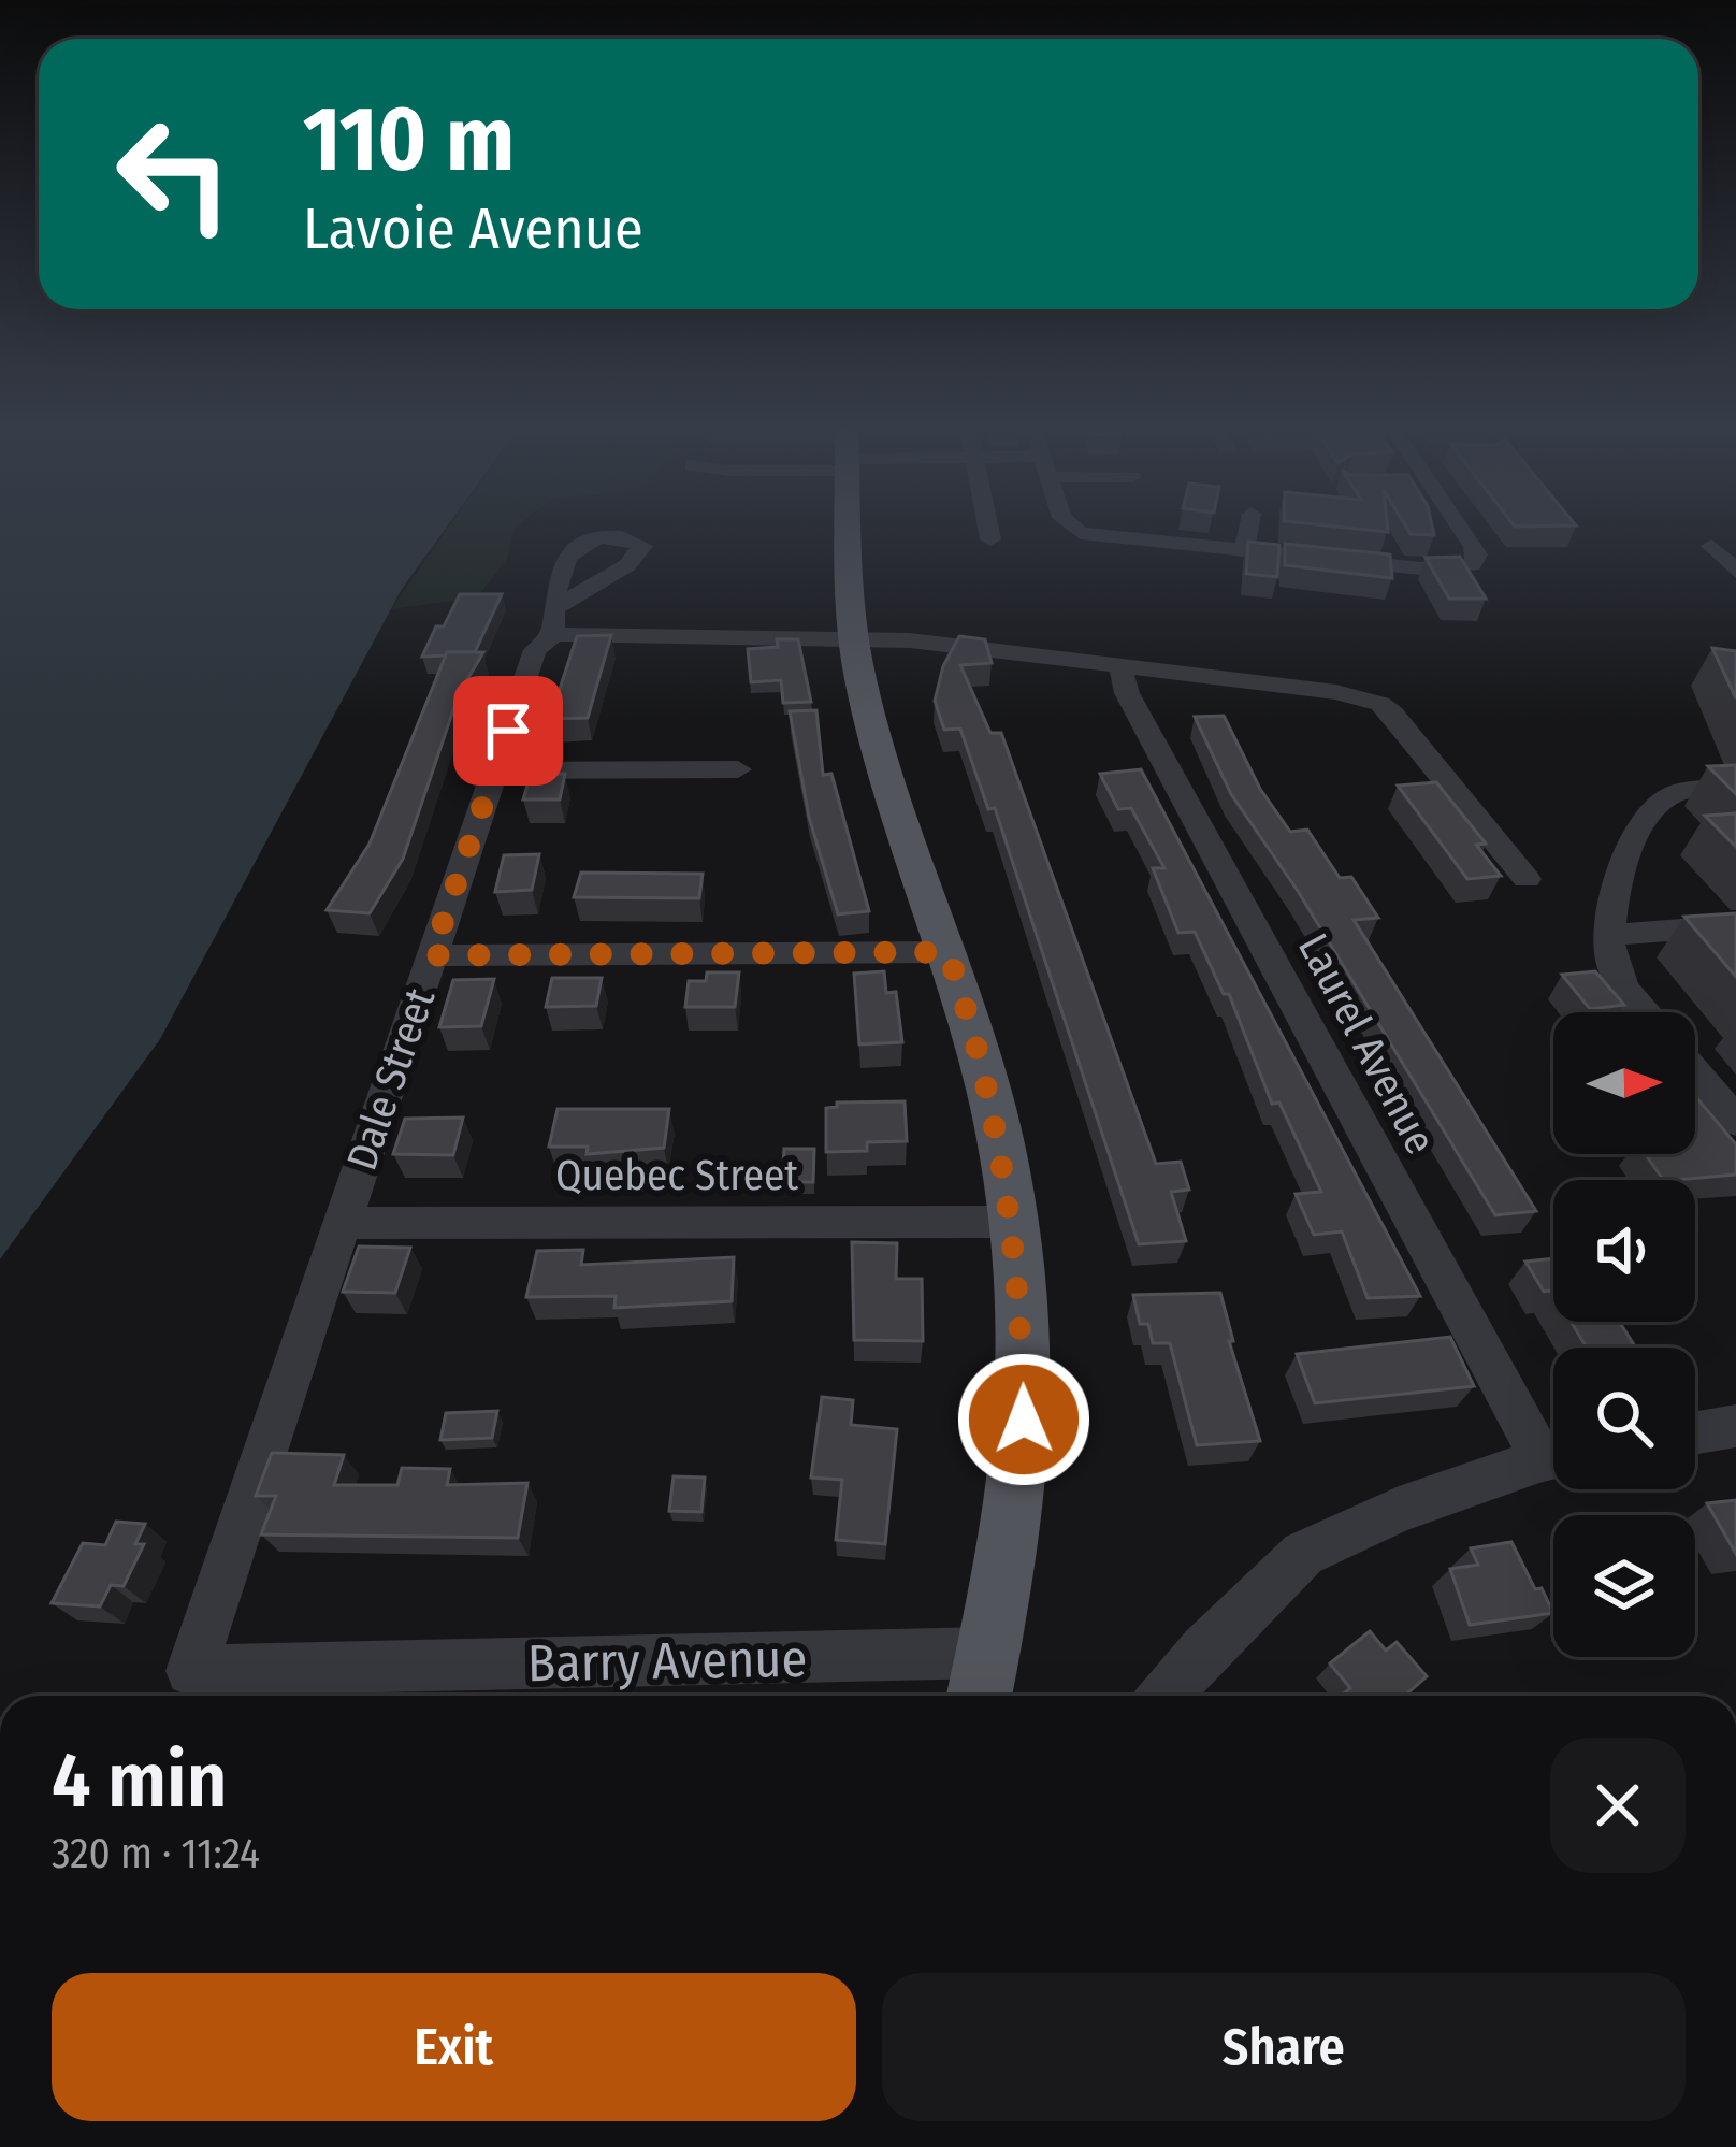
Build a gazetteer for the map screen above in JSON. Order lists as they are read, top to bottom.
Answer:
{
  "streets": {
    "street": [
      "Laurel Avenue",
      "Dale Street",
      "Quebec Street",
      "Barry Avenue"
    ]
  },
  "crossings": [
    ["Laurel Avenue", "Dale Street"],
    ["Dale Street", "Quebec Street"],
    ["Dale Street", "Barry Avenue"]
  ],
  "north": "right",
  "page": {
    "turn": ["110 m", "Lavoie Avenue"],
    "heading": ["4 min", "320 m · 11:24"],
    "buttons": ["Exit", "Share"]
  }
}
